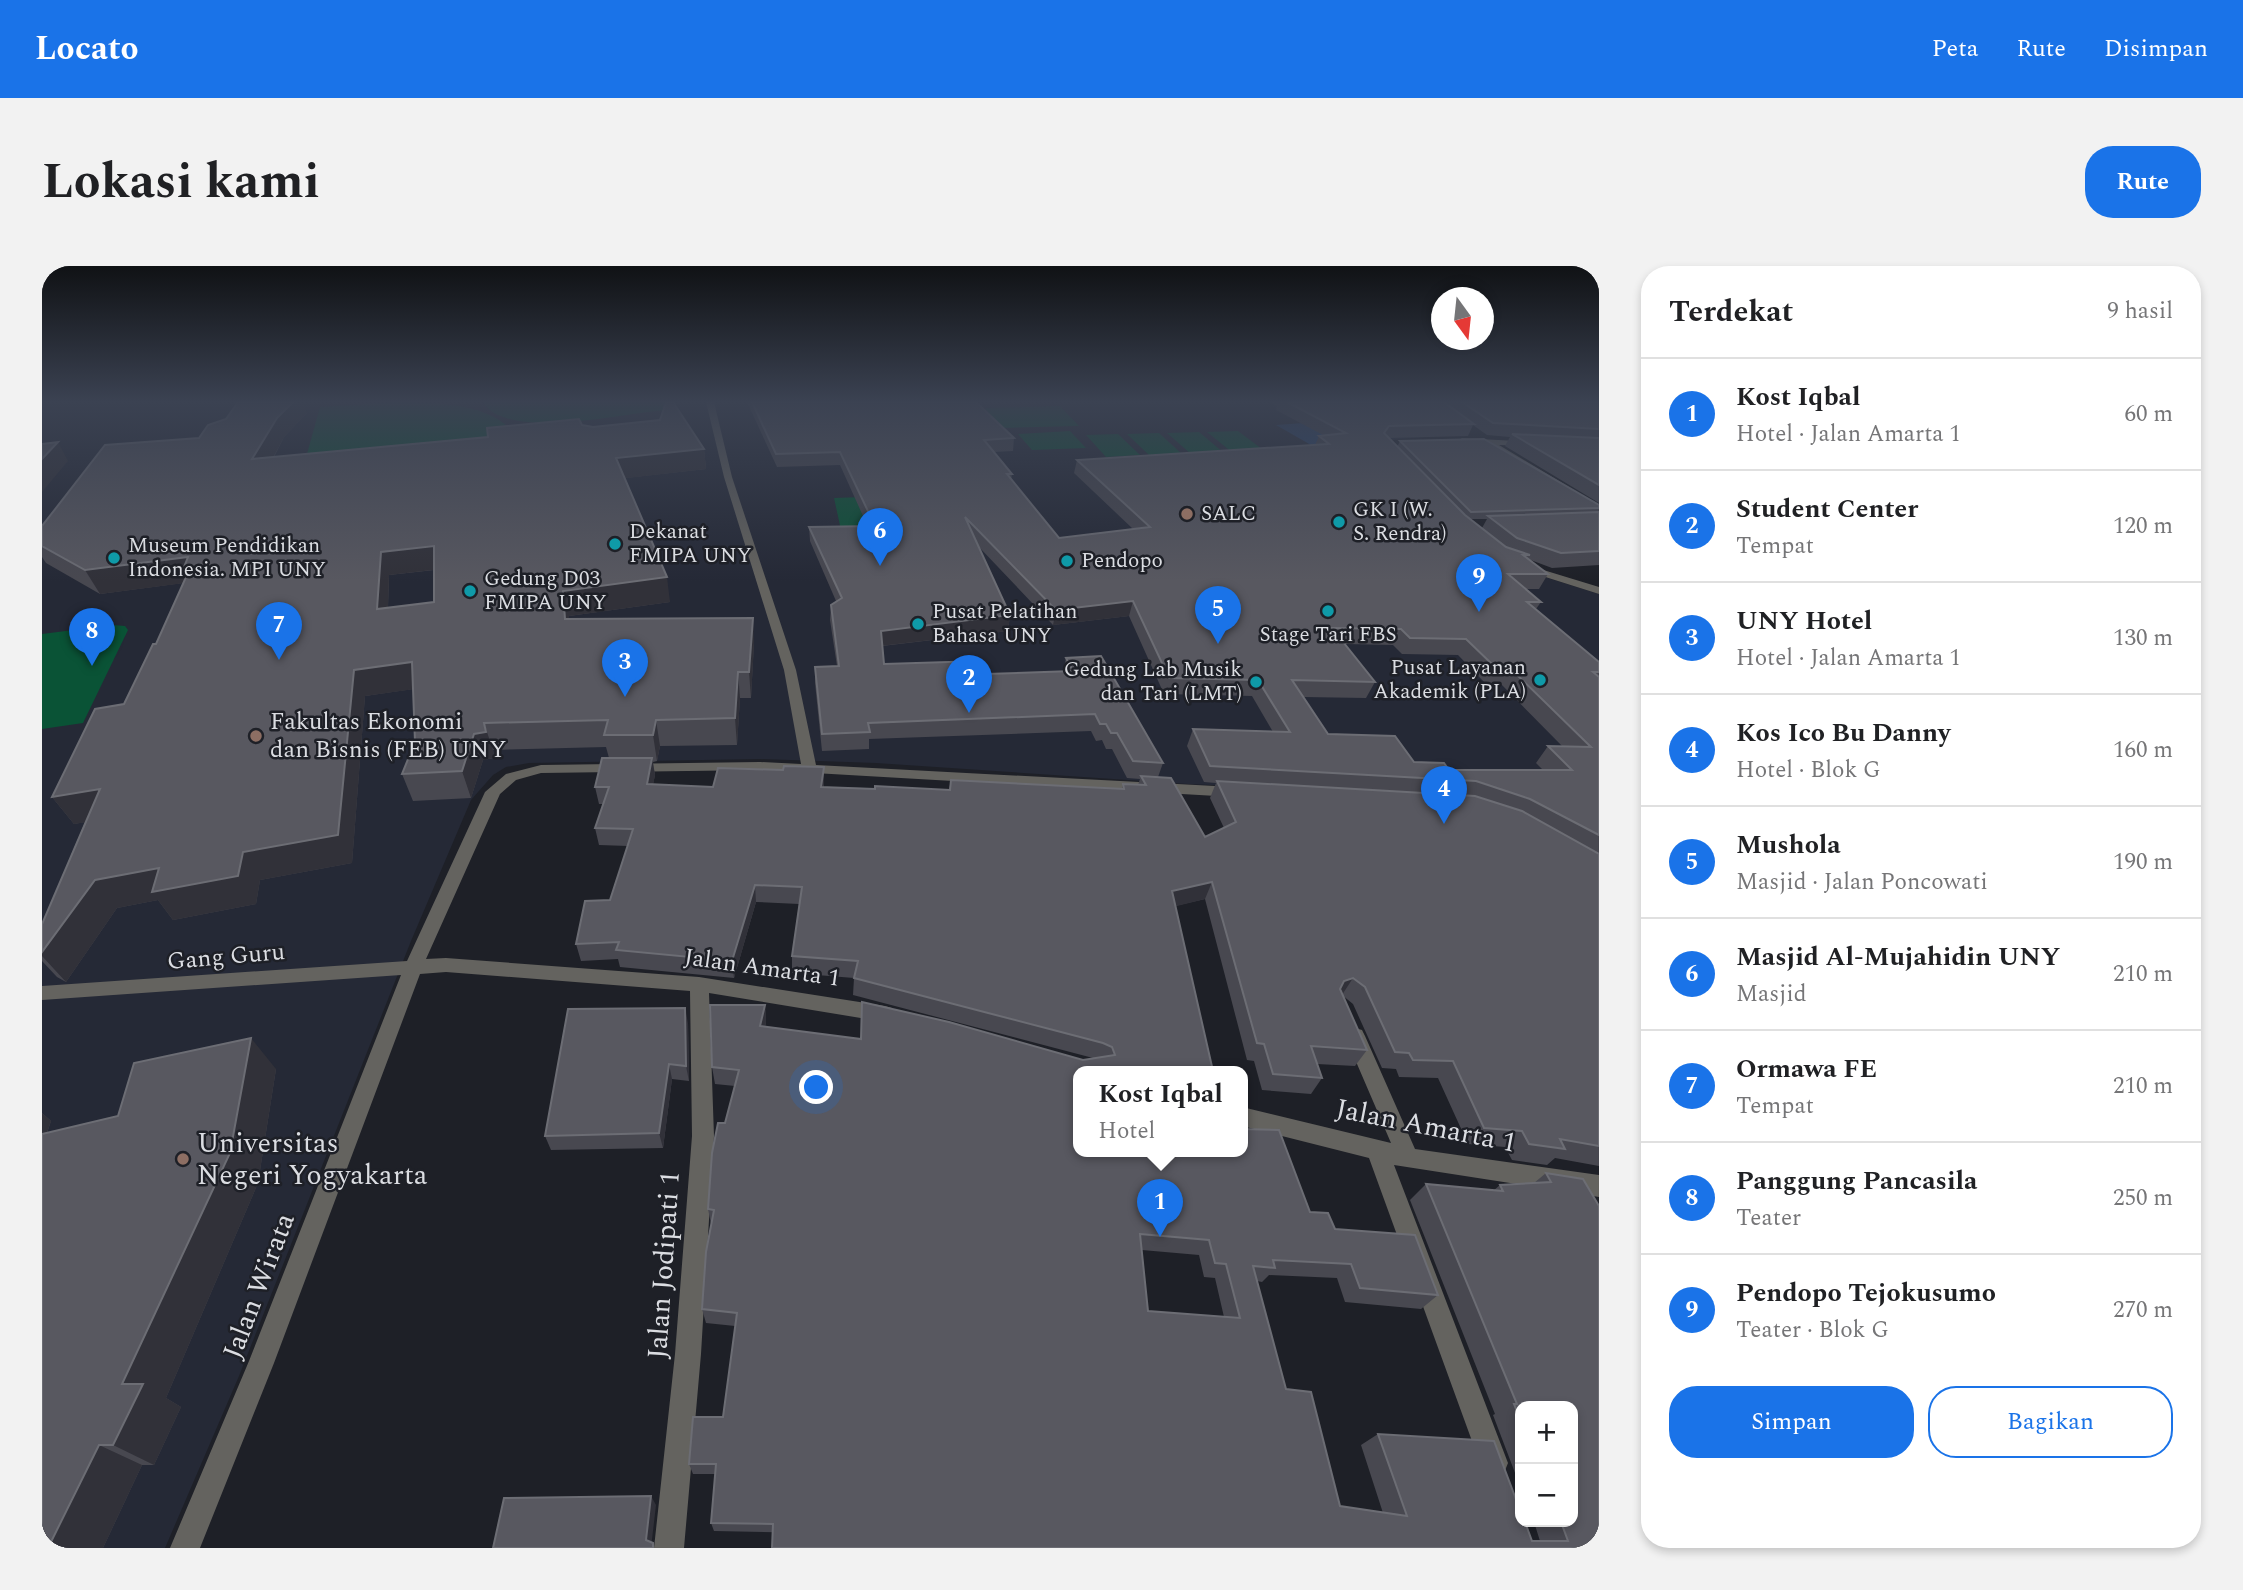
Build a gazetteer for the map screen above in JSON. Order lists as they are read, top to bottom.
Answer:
{
  "streets": {
    "street": [
      "Gang Guru",
      "Jalan Amarta 1",
      "Jalan Jodipati 1",
      "Jalan Wirata"
    ]
  },
  "crossings": [
    ["Gang Guru", "Jalan Amarta 1"],
    ["Gang Guru", "Jalan Wirata"],
    ["Jalan Amarta 1", "Jalan Jodipati 1"],
    ["Jalan Amarta 1", "Jalan Wirata"]
  ],
  "places": [
    "SALC",
    "GK I (W. S. Rendra)",
    "Dekanat FMIPA UNY",
    "Museum Pendidikan Indonesia. MPI UNY",
    "Pendopo",
    "Gedung D03 FMIPA UNY",
    "Stage Tari FBS",
    "Pusat Pelatihan Bahasa UNY",
    "Pusat Layanan Akademik (PLA)",
    "Gedung Lab Musik dan Tari (LMT)",
    "Fakultas Ekonomi dan Bisnis (FEB) UNY",
    "Universitas Negeri Yogyakarta"
  ],
  "north": "bottom",
  "page": {
    "header": "Locato",
    "nav": ["Peta", "Rute", "Disimpan"],
    "title": "Lokasi kami",
    "buttons": [
      "Rute",
      ["Simpan", "Bagikan"]
    ],
    "heading": ["Terdekat", "9 hasil"],
    "list": [
      {
        "mark": "1",
        "name": "Kost Iqbal",
        "note": "Hotel · Jalan Amarta 1",
        "value": "60 m"
      },
      {
        "mark": "2",
        "name": "Student Center",
        "note": "Tempat",
        "value": "120 m"
      },
      {
        "mark": "3",
        "name": "UNY Hotel",
        "note": "Hotel · Jalan Amarta 1",
        "value": "130 m"
      },
      {
        "mark": "4",
        "name": "Kos Ico Bu Danny",
        "note": "Hotel · Blok G",
        "value": "160 m"
      },
      {
        "mark": "5",
        "name": "Mushola",
        "note": "Masjid · Jalan Poncowati",
        "value": "190 m"
      },
      {
        "mark": "6",
        "name": "Masjid Al-Mujahidin UNY",
        "note": "Masjid",
        "value": "210 m"
      },
      {
        "mark": "7",
        "name": "Ormawa FE",
        "note": "Tempat",
        "value": "210 m"
      },
      {
        "mark": "8",
        "name": "Panggung Pancasila",
        "note": "Teater",
        "value": "250 m"
      },
      {
        "mark": "9",
        "name": "Pendopo Tejokusumo",
        "note": "Teater · Blok G",
        "value": "270 m"
      }
    ],
    "pins": [
      "6",
      "9",
      "5",
      "7",
      "8",
      "3",
      "2",
      "4",
      "1"
    ],
    "popup": ["Kost Iqbal", "Hotel"],
    "map_buttons": ["+", "−"]
  }
}
